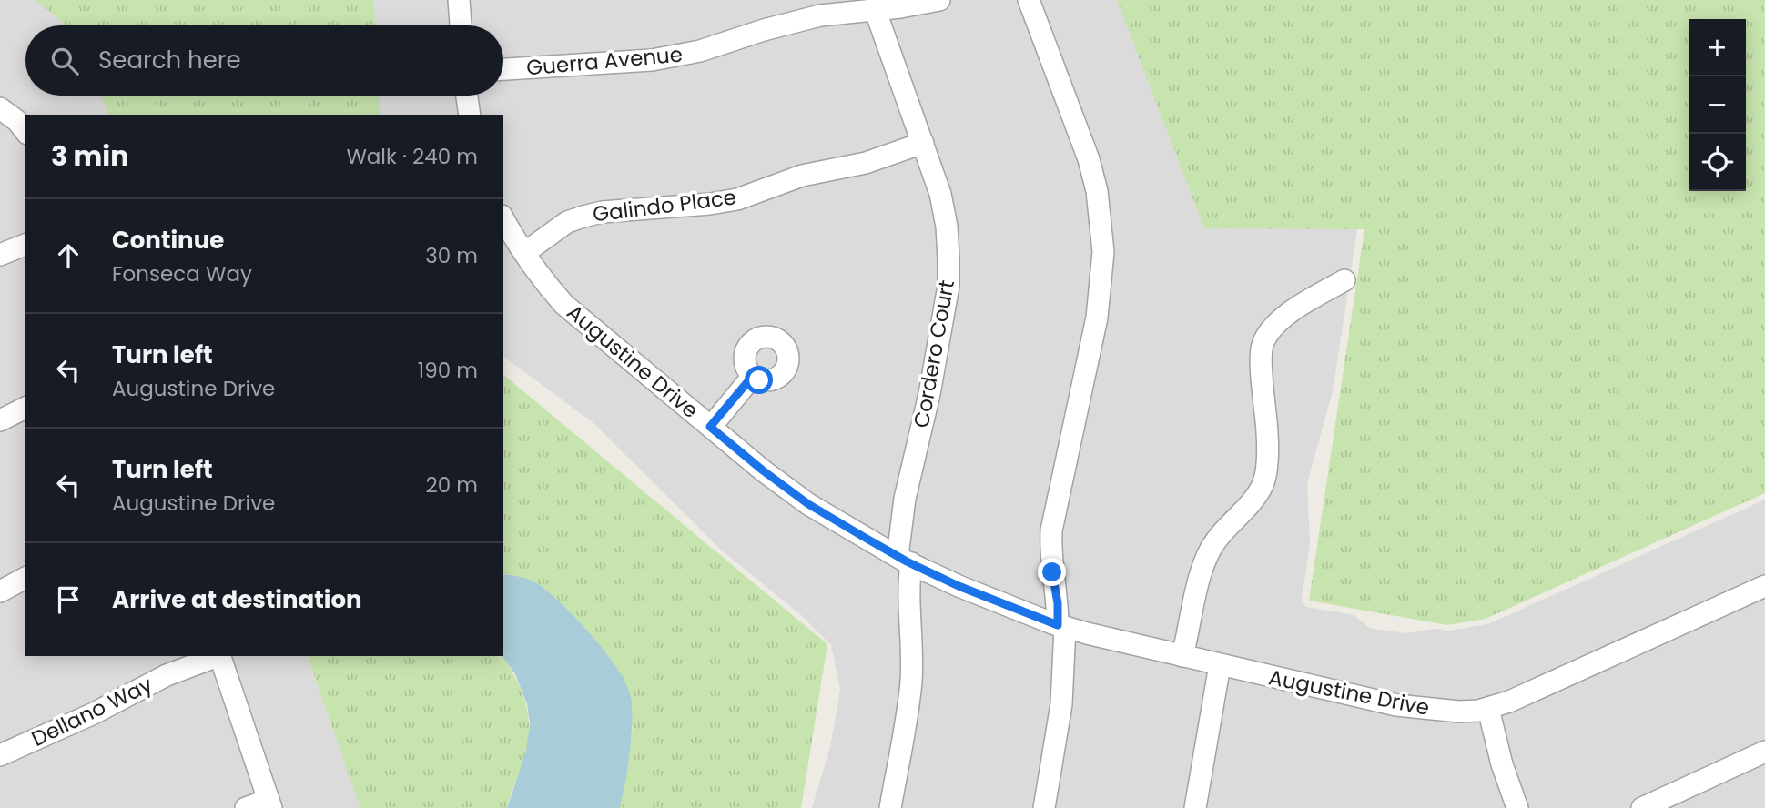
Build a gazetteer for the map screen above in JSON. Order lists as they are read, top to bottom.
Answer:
{
  "streets": {
    "street": [
      "Guerra Avenue",
      "Galindo Place",
      "Cordero Court",
      "Augustine Drive",
      "Dellano Way"
    ]
  },
  "crossings": [
    ["Guerra Avenue", "Cordero Court"],
    ["Galindo Place", "Cordero Court"],
    ["Galindo Place", "Augustine Drive"],
    ["Cordero Court", "Augustine Drive"]
  ],
  "page": {
    "map_buttons": ["+", "−"],
    "search": "Search here",
    "heading": ["3 min", "Walk · 240 m"],
    "list": [
      ["Continue", "Fonseca Way", "30 m"],
      ["Turn left", "Augustine Drive", "190 m"],
      ["Turn left", "Augustine Drive", "20 m"],
      "Arrive at destination"
    ]
  }
}
